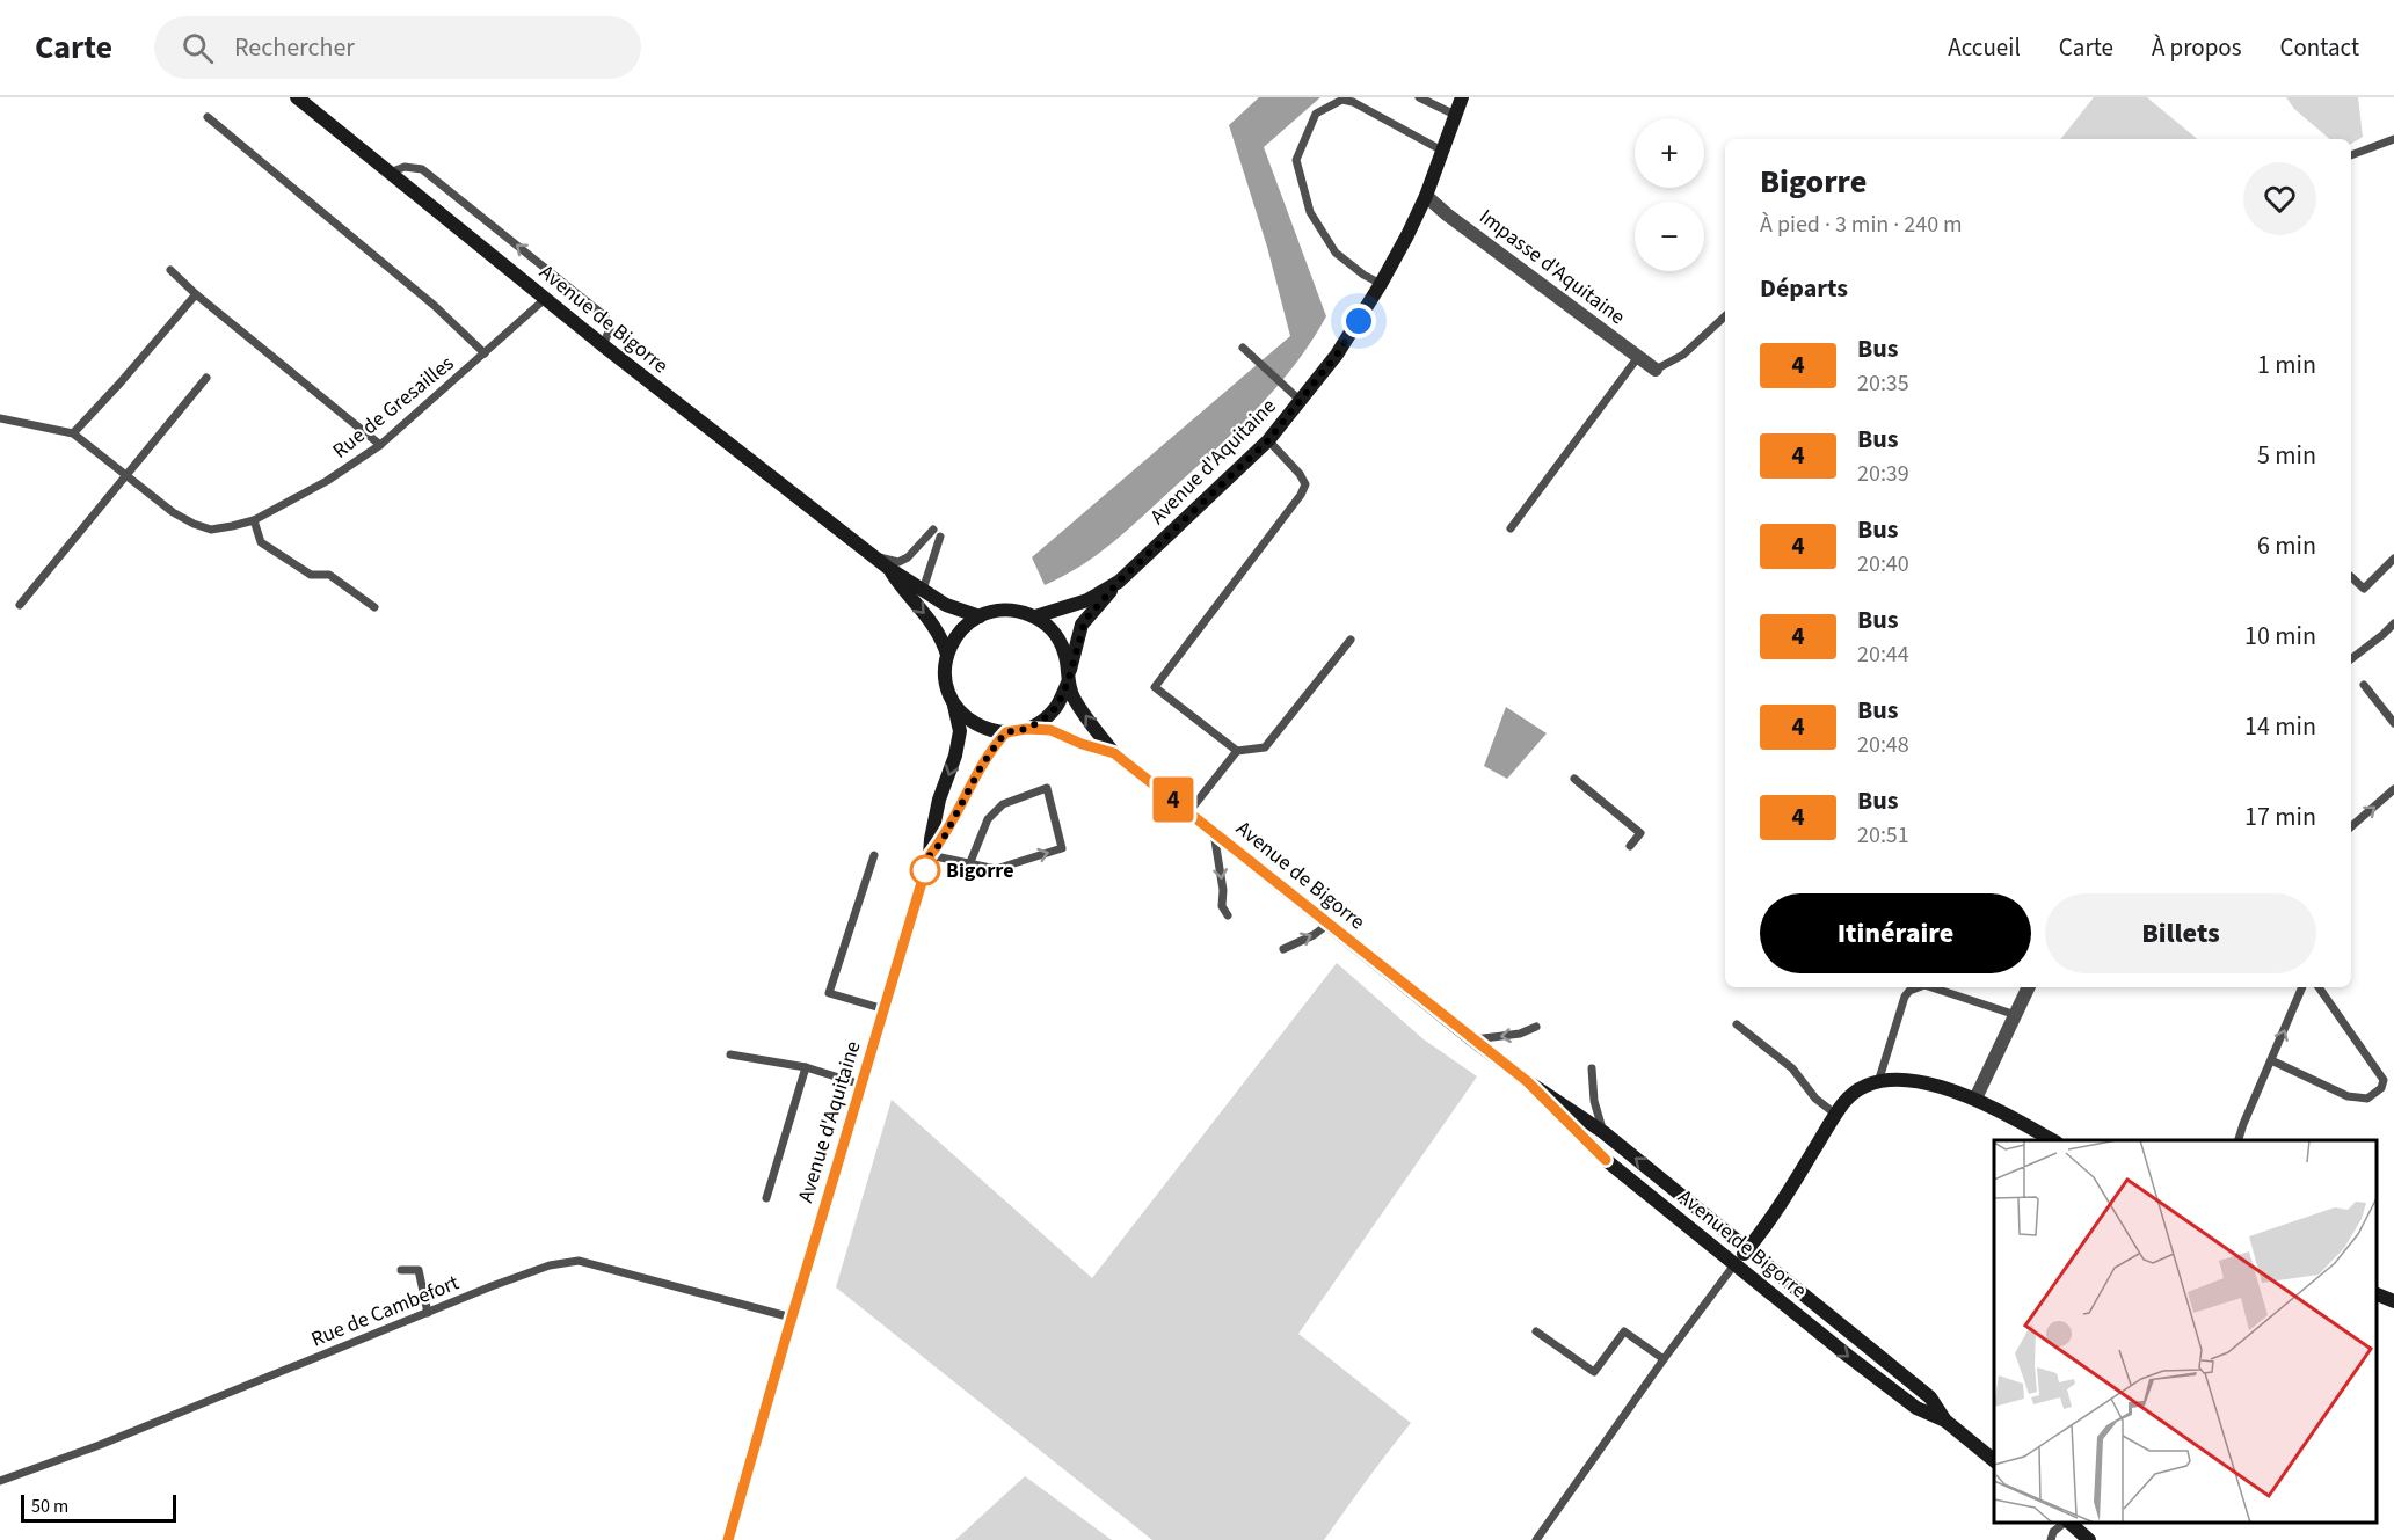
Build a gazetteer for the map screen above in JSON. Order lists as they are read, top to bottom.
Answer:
{
  "streets": {
    "main road": ["Avenue de Bigorre", "Avenue d'Aquitaine"],
    "street": ["Impasse d'Aquitaine"],
    "lane": ["Rue de Gresailles", "Rue de Cambefort"]
  },
  "crossings": [
    ["Impasse d'Aquitaine", "Avenue d'Aquitaine"],
    ["Avenue de Bigorre", "Rue de Gresailles"],
    ["Avenue de Bigorre", "Avenue d'Aquitaine"],
    ["Avenue d'Aquitaine", "Rue de Cambefort"]
  ],
  "places": ["Bigorre"],
  "lines": ["bus line 4"],
  "scale_bar": "50 m",
  "page": {
    "header": "Carte",
    "search": "Rechercher",
    "nav": [
      "Accueil",
      "Carte",
      "À propos",
      "Contact"
    ],
    "on_map": "4",
    "map_buttons": ["+", "−"],
    "heading": [
      ["Bigorre", "À pied · 3 min · 240 m"],
      "Départs"
    ],
    "list": [
      {
        "mark": "4",
        "name": "Bus",
        "note": "20:35",
        "value": "1 min"
      },
      {
        "mark": "4",
        "name": "Bus",
        "note": "20:39",
        "value": "5 min"
      },
      {
        "mark": "4",
        "name": "Bus",
        "note": "20:40",
        "value": "6 min"
      },
      {
        "mark": "4",
        "name": "Bus",
        "note": "20:44",
        "value": "10 min"
      },
      {
        "mark": "4",
        "name": "Bus",
        "note": "20:48",
        "value": "14 min"
      },
      {
        "mark": "4",
        "name": "Bus",
        "note": "20:51",
        "value": "17 min"
      }
    ],
    "buttons": ["Itinéraire", "Billets"],
    "scale": "50 m"
  }
}
